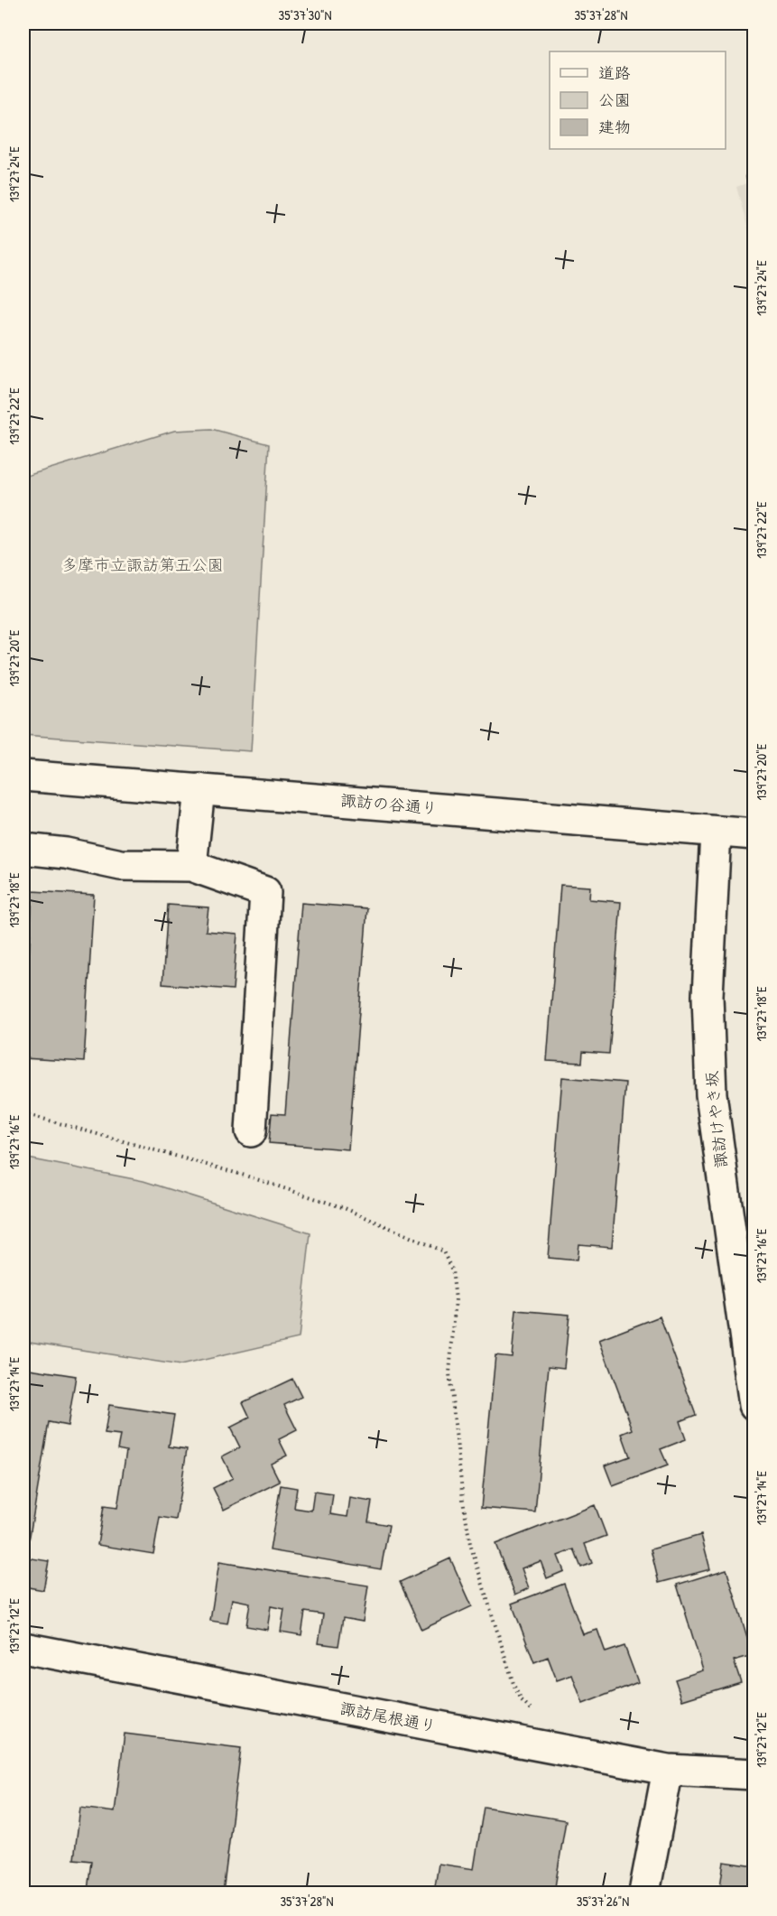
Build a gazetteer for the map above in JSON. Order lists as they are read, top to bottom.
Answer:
{
  "streets": {
    "street": ["諏訪の谷通り", "諏訪けやき坂", "諏訪尾根通り"]
  },
  "crossings": [
    ["諏訪の谷通り", "諏訪けやき坂"]
  ],
  "parks": ["多摩市立諏訪第五公園"],
  "legend": ["道路", "公園", "建物"],
  "coordinates": [
    "35°37'30\"N",
    "35°37'28\"N",
    "139°27'24\"E",
    "139°27'22\"E",
    "139°27'20\"E",
    "139°27'18\"E",
    "139°27'16\"E",
    "139°27'14\"E",
    "139°27'12\"E",
    "35°37'26\"N"
  ]
}
